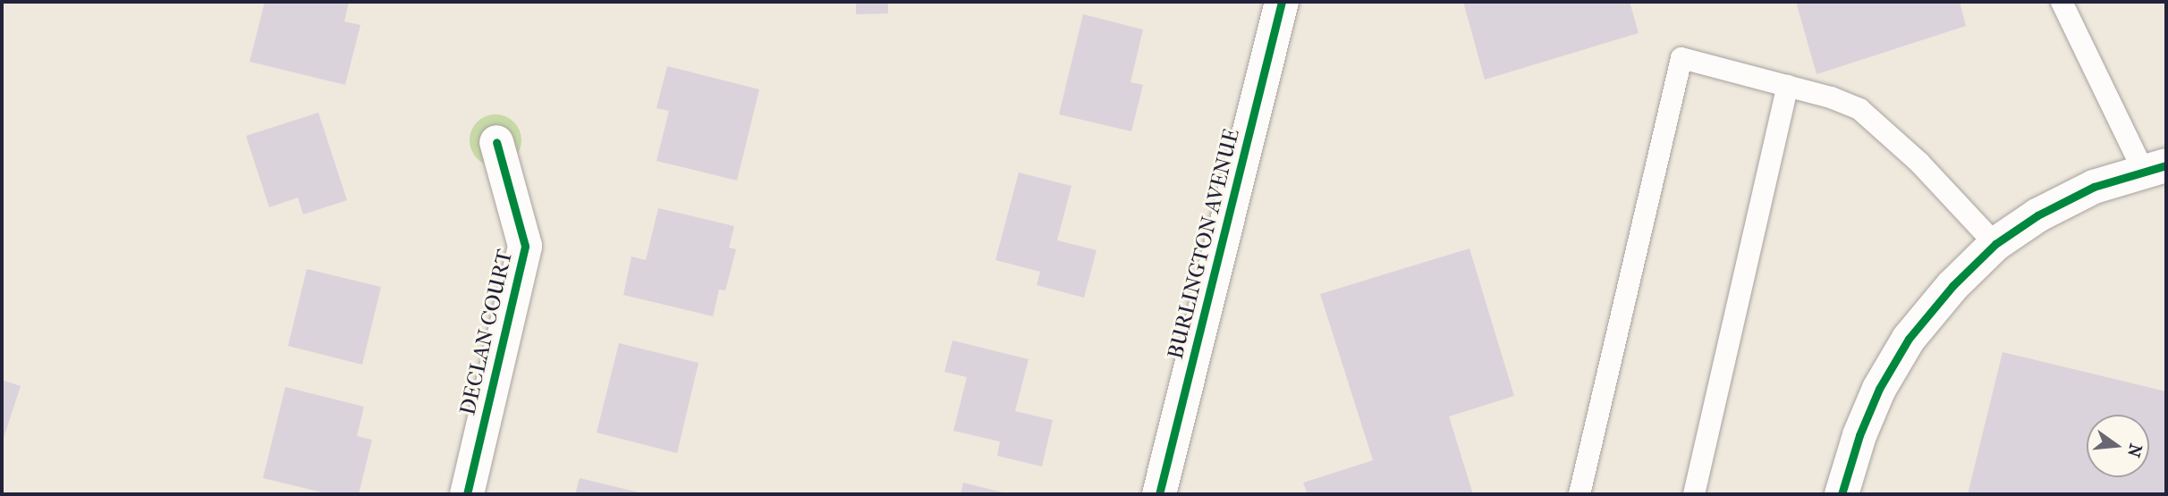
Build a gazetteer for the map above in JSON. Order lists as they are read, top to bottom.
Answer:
{
  "streets": {
    "street": ["BURLINGTON AVENUE", "DECLAN COURT"]
  },
  "north": "right"
}
